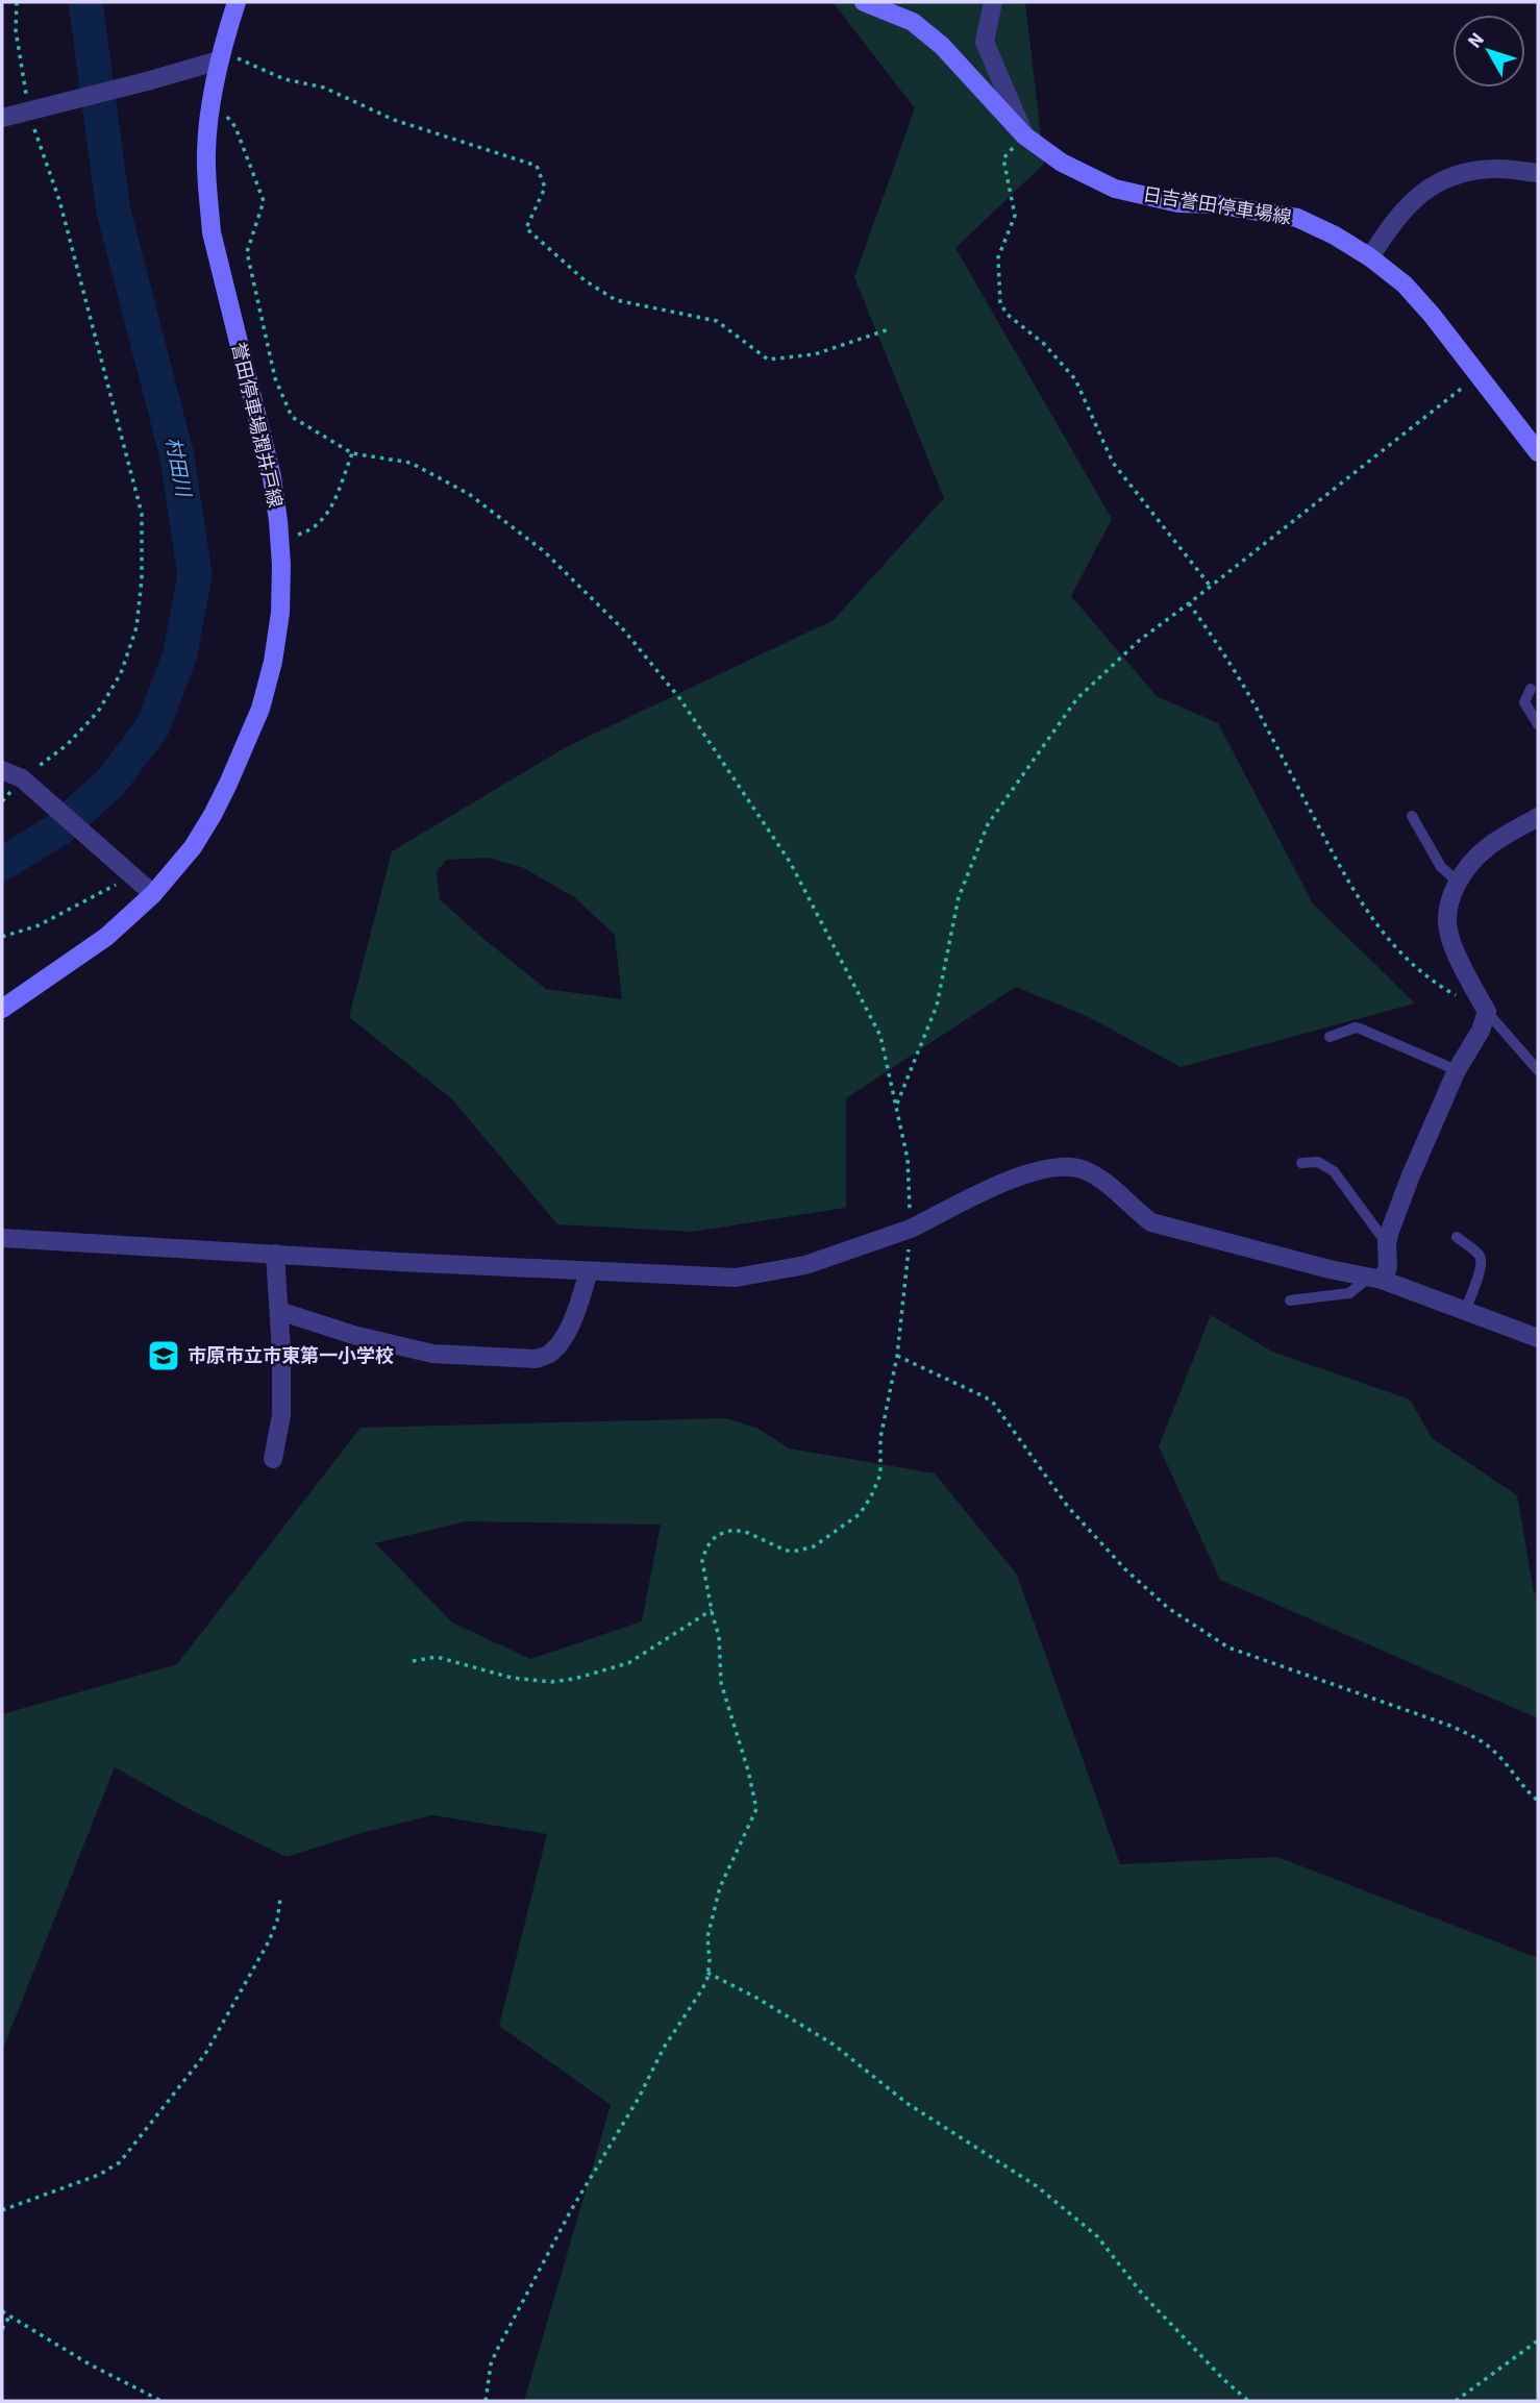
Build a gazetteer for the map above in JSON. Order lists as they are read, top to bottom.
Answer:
{
  "streets": {
    "main road": ["日吉誉田停車場線", "誉田停車場潤井戸線"]
  },
  "water": ["村田川"],
  "places": {
    "school or university": ["市原市立市東第一小学校"]
  },
  "north": "top left"
}
